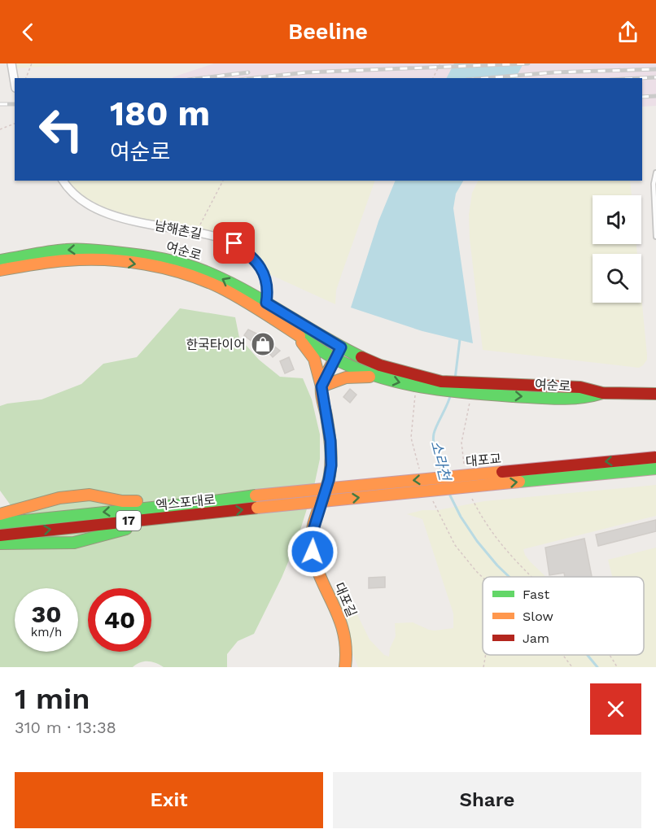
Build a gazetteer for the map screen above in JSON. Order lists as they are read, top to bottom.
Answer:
{
  "streets": {
    "main road": [
      "여순로",
      "대포교",
      "엑스포대로",
      "17",
      "대포길"
    ],
    "street": ["남해촌길"]
  },
  "crossings": [
    ["남해촌길", "여순로"],
    ["여순로", "대포길"],
    ["대포교", "엑스포대로"]
  ],
  "water": ["소라천"],
  "places": {
    "shop": ["한국타이어"]
  },
  "legend": ["Fast", "Slow", "Jam"],
  "page": {
    "header": "Beeline",
    "turn": ["180 m", "여순로"],
    "speed": "30 km/h",
    "limit": "40",
    "heading": ["1 min", "310 m · 13:38"],
    "buttons": ["Exit", "Share"]
  }
}
